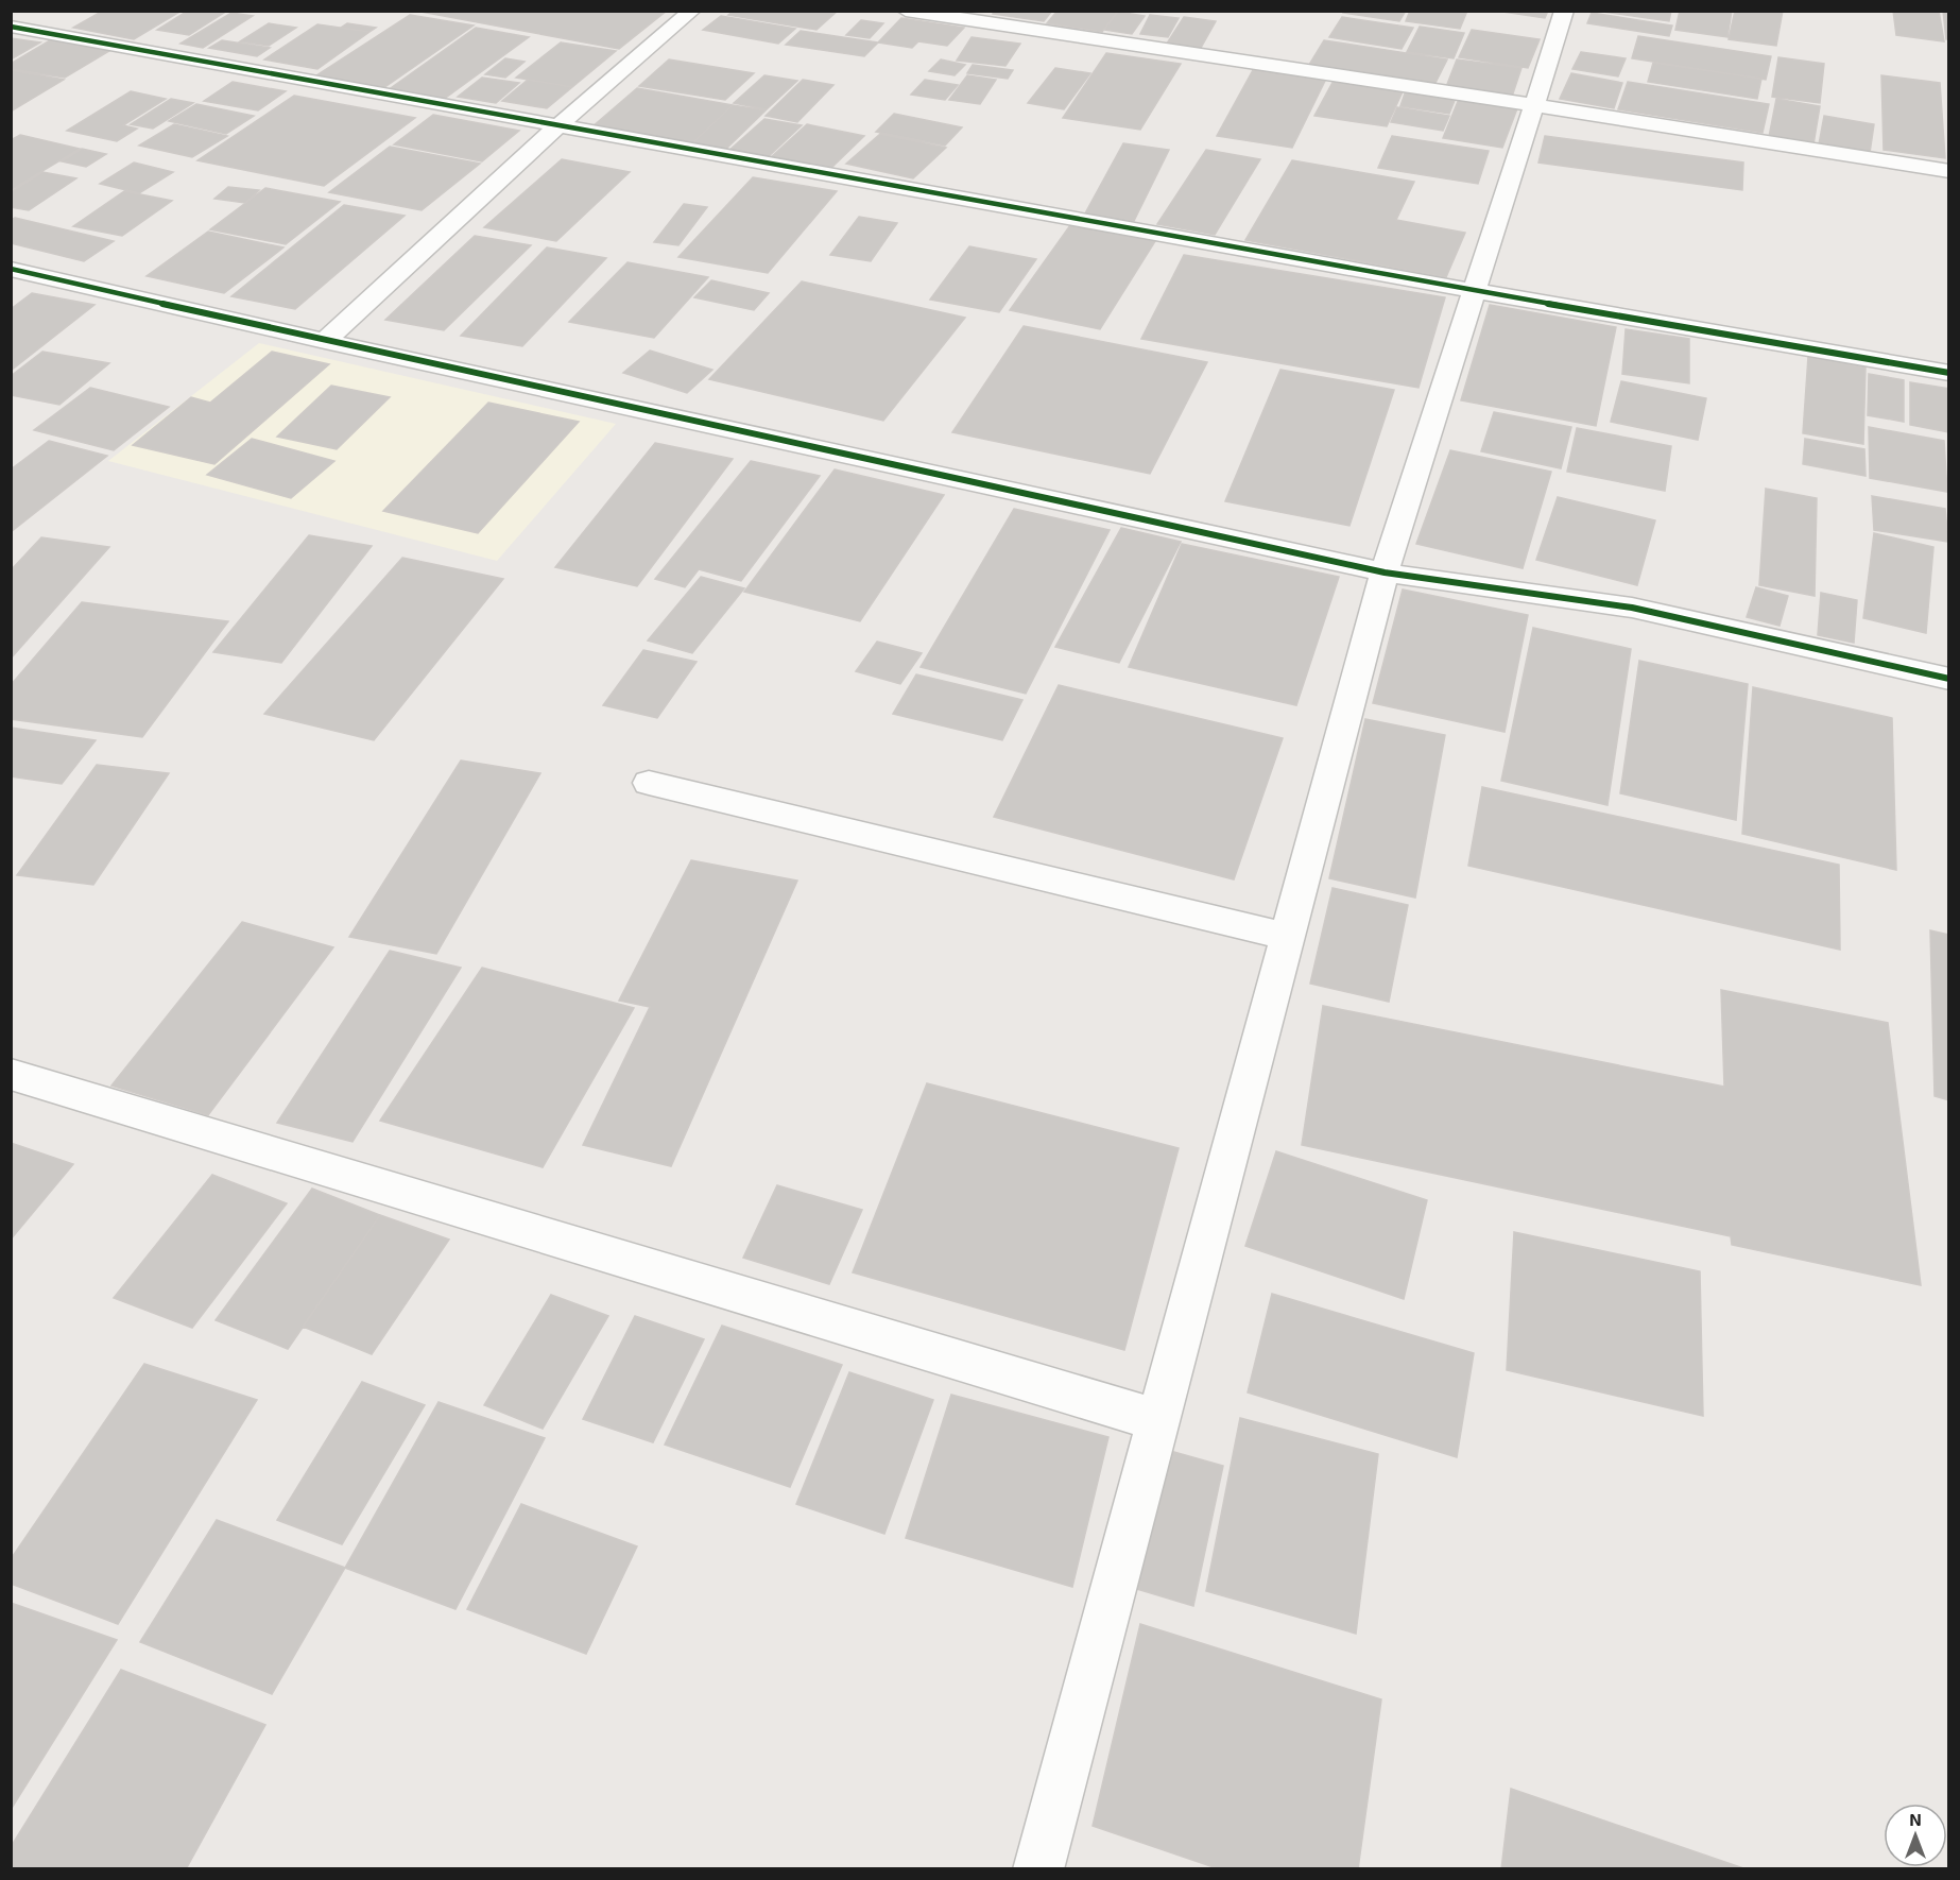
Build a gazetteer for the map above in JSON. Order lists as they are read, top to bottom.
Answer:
{
  "north": "top"
}
